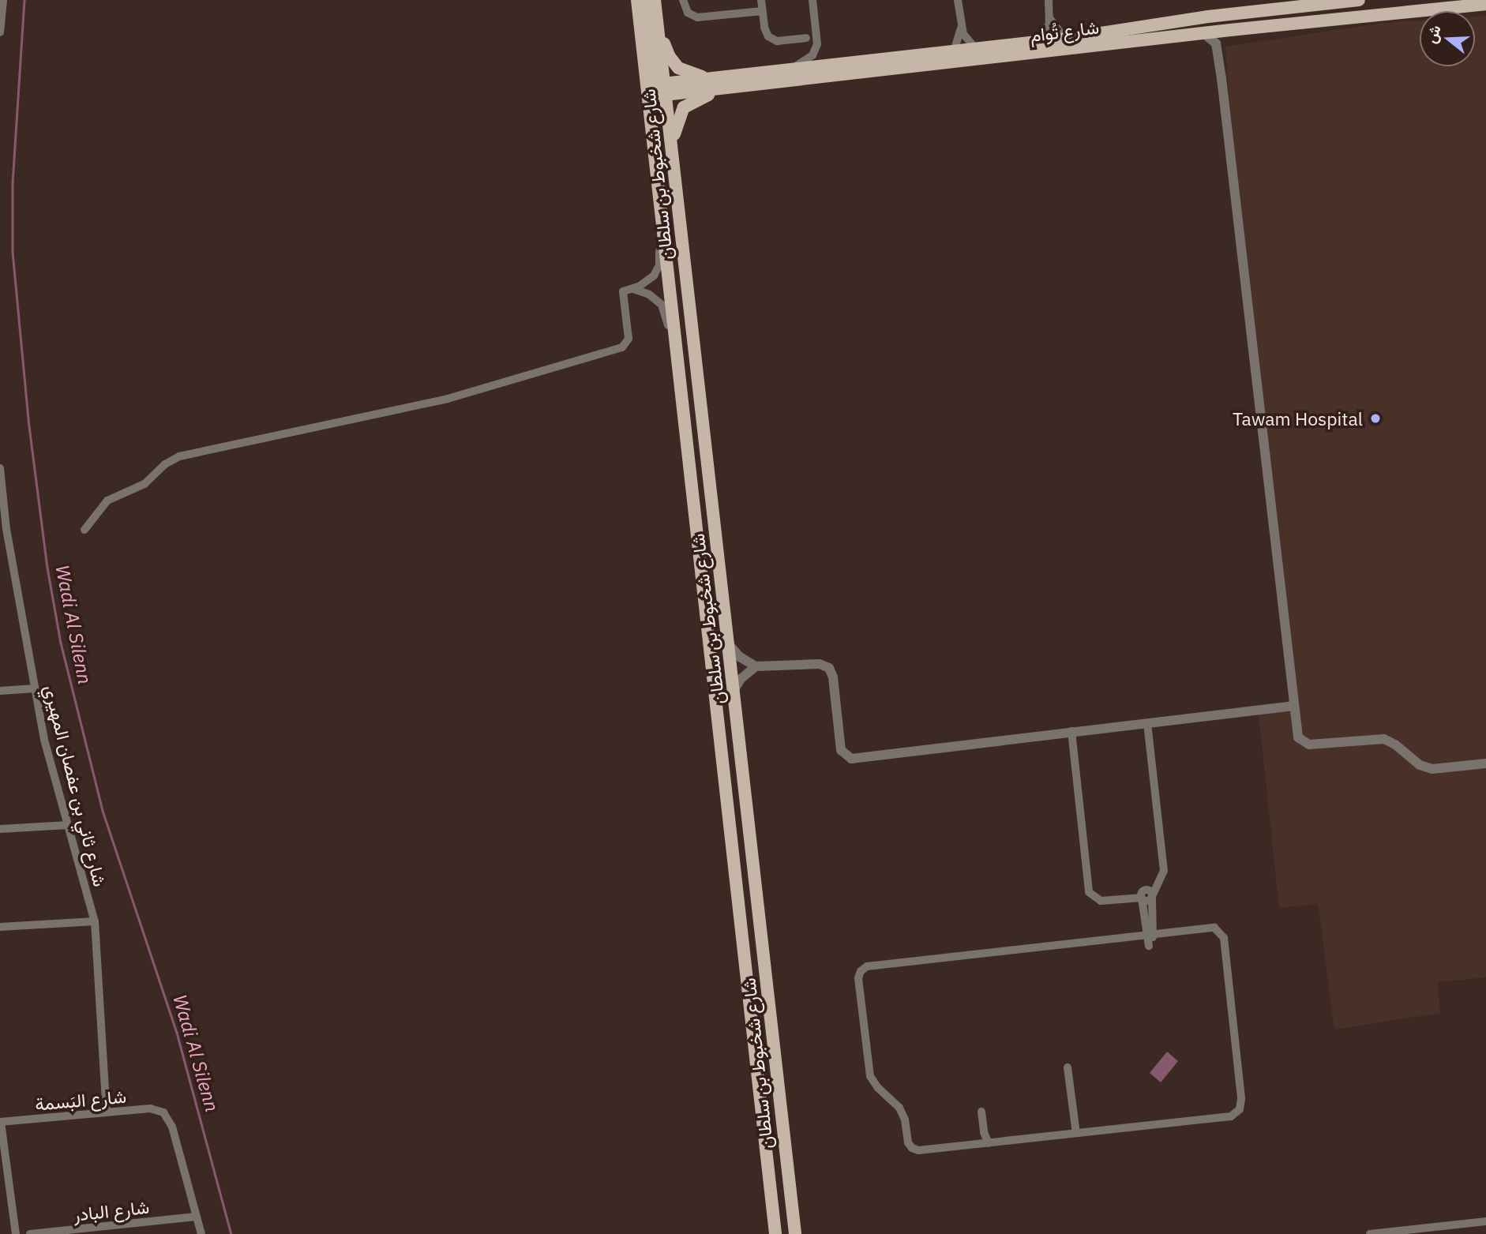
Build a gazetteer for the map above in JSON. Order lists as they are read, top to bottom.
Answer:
{
  "streets": {
    "main road": ["شارع تُوام", "شارع شخبوط بن سلطان"],
    "street": ["شارع ثاني بن عفصان المهيري", "شارع البَسمة", "شارع البادر"]
  },
  "crossings": [
    ["شارع تُوام", "شارع شخبوط بن سلطان"],
    ["شارع ثاني بن عفصان المهيري", "شارع البَسمة"],
    ["شارع البَسمة", "شارع البادر"]
  ],
  "water": ["Wadi Al Silenn"],
  "places": ["Tawam Hospital"],
  "north": "left"
}
